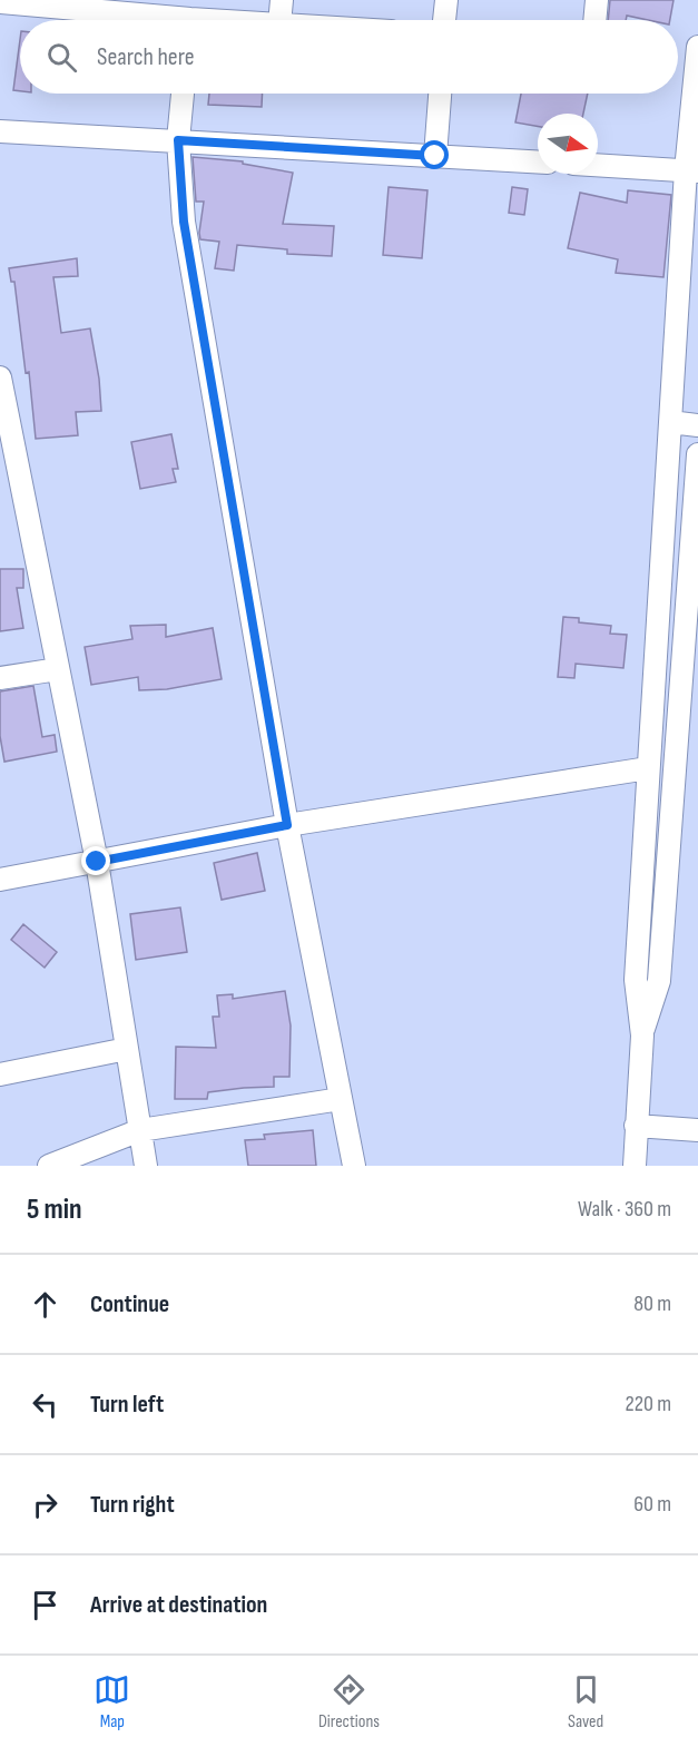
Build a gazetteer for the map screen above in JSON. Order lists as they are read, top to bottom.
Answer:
{
  "north": "right",
  "page": {
    "search": "Search here",
    "heading": ["5 min", "Walk · 360 m"],
    "list": [
      ["Continue", "80 m"],
      ["Turn left", "220 m"],
      ["Turn right", "60 m"],
      "Arrive at destination"
    ],
    "nav": ["Map", "Directions", "Saved"]
  }
}
